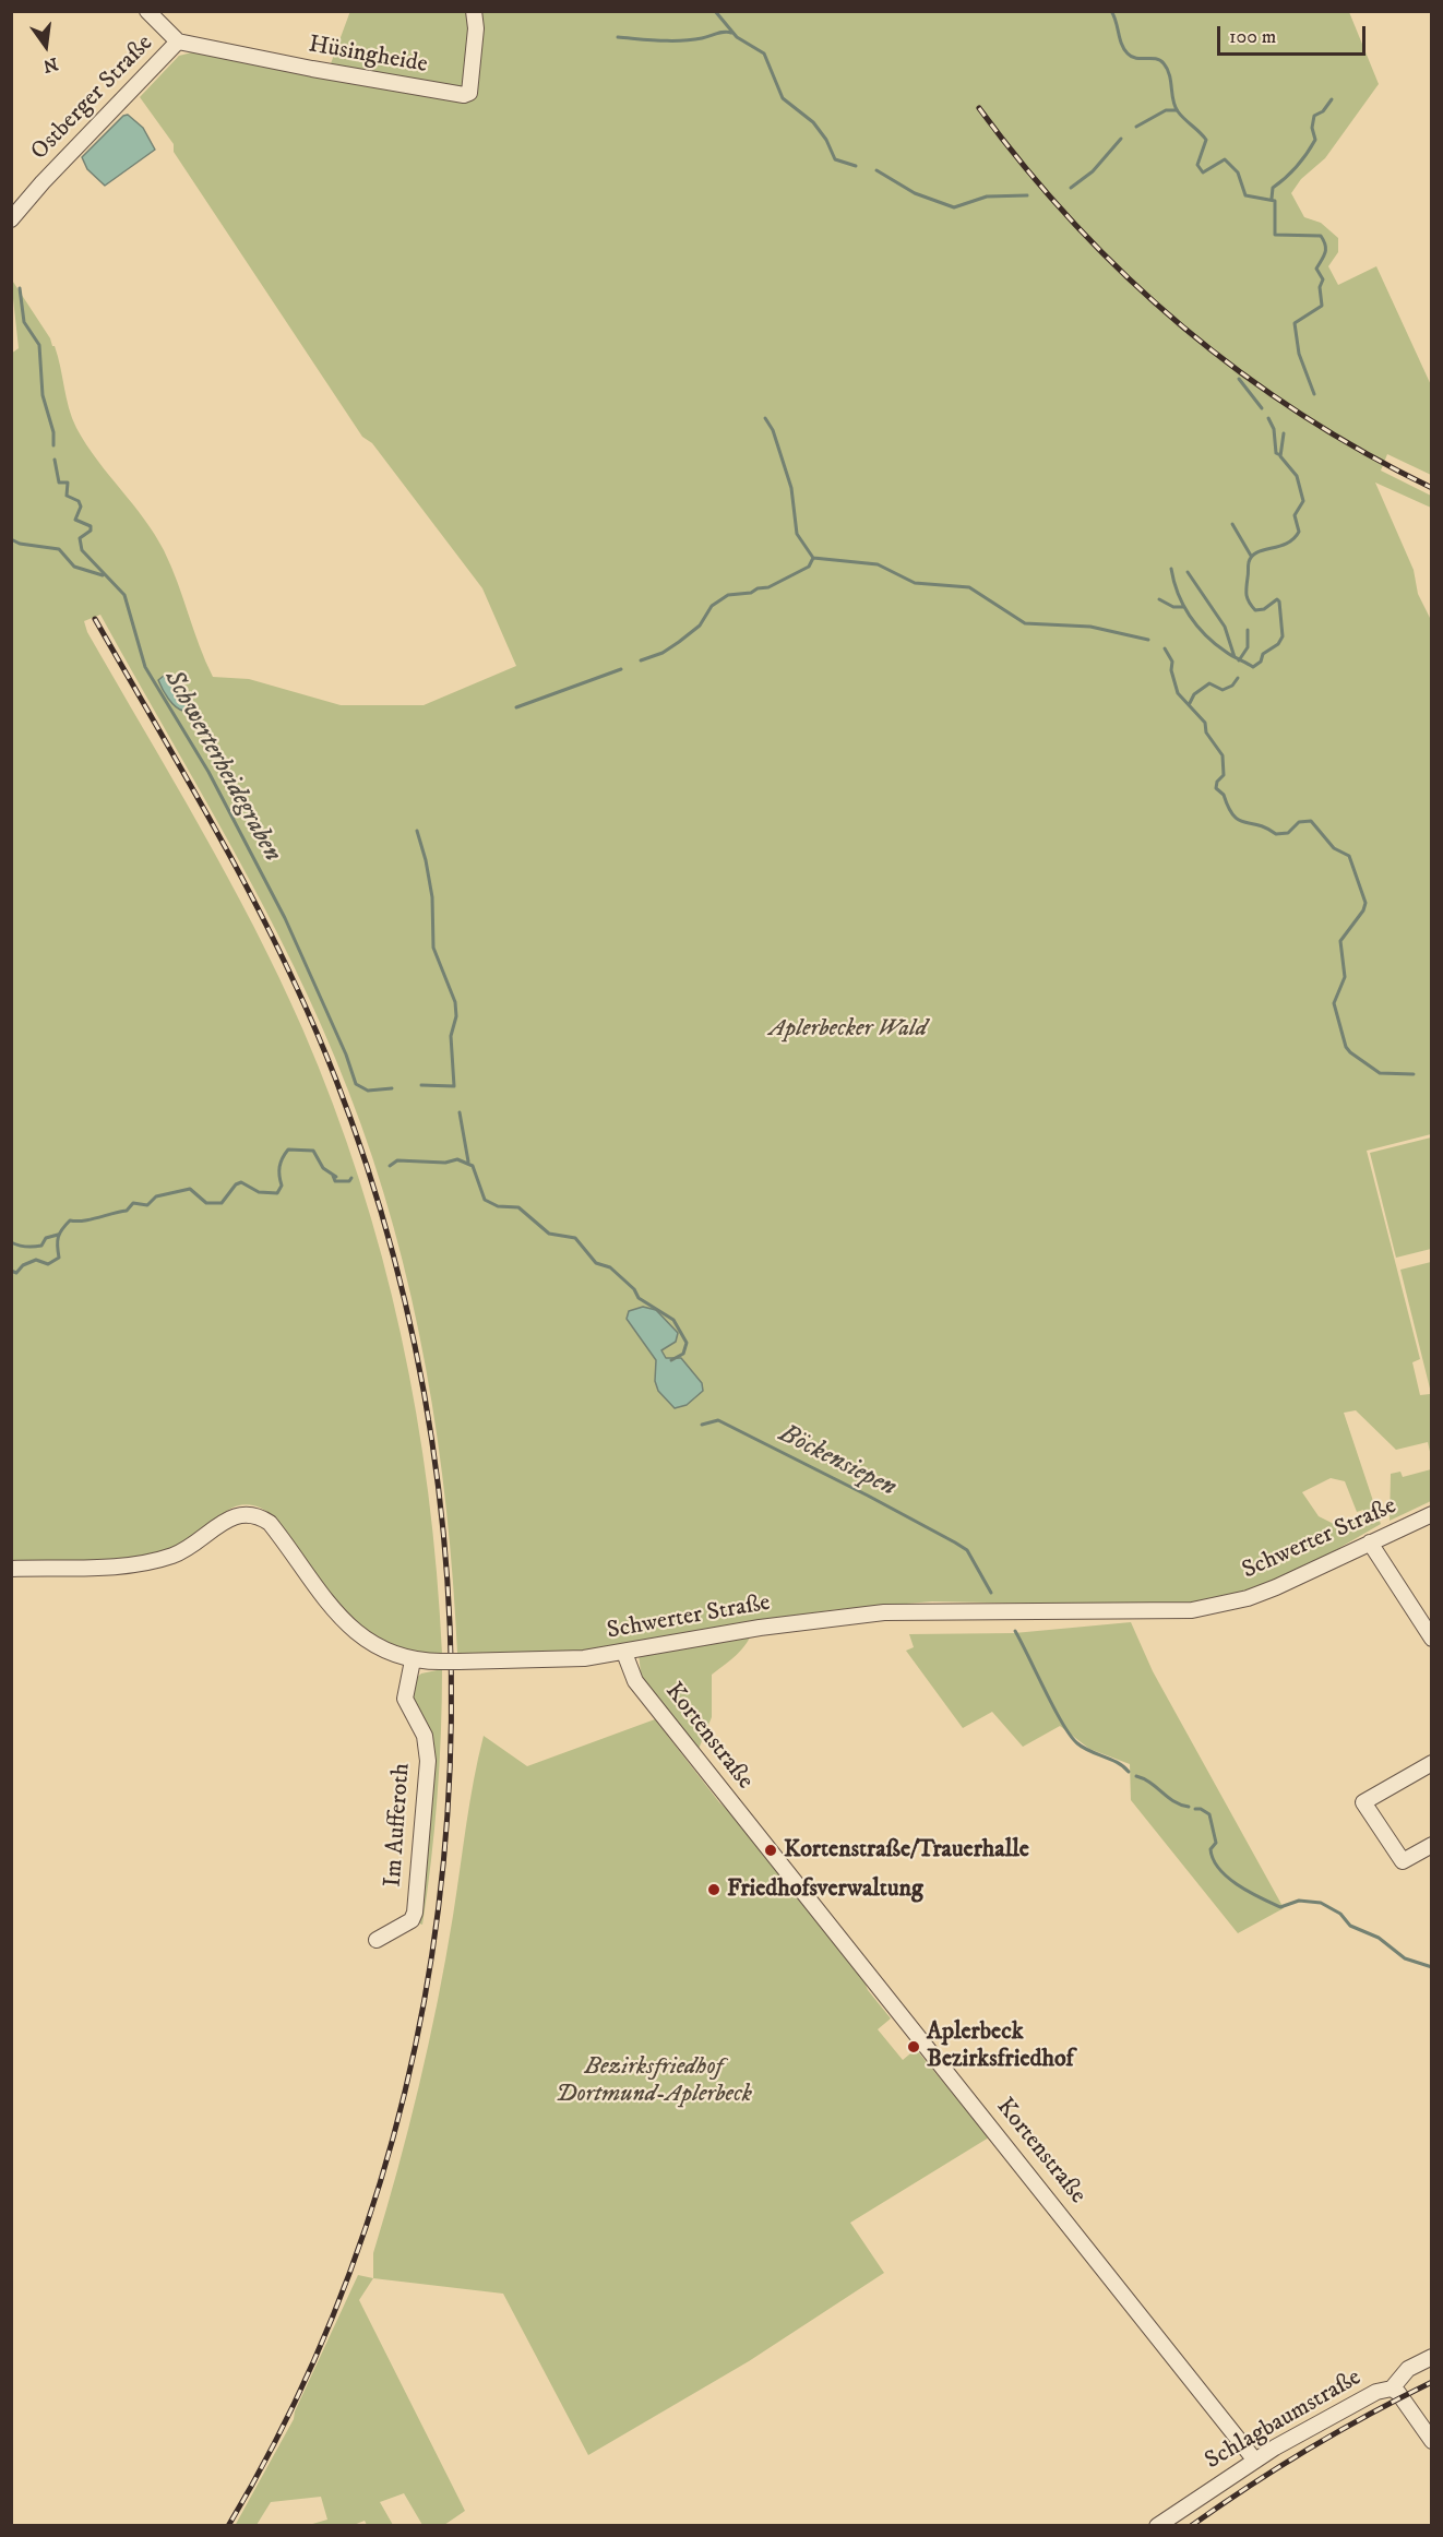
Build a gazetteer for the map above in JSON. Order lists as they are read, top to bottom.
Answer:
{
  "streets": {
    "street": [
      "Hüsingheide",
      "Ostberger Straße",
      "Schwerter Straße",
      "Kortenstraße",
      "Im Aufferoth",
      "Schlagbaumstraße"
    ]
  },
  "crossings": [
    ["Hüsingheide", "Ostberger Straße"],
    ["Schwerter Straße", "Kortenstraße"],
    ["Schwerter Straße", "Im Aufferoth"],
    ["Kortenstraße", "Schlagbaumstraße"]
  ],
  "water": ["Schwerterheidegraben", "Böckensiepen"],
  "parks": ["Aplerbecker Wald", "Bezirksfriedhof Dortmund-Aplerbeck"],
  "places": ["Kortenstraße/Trauerhalle", "Friedhofsverwaltung", "Aplerbeck Bezirksfriedhof"],
  "scale_bar": "100 m",
  "north": "bottom"
}
